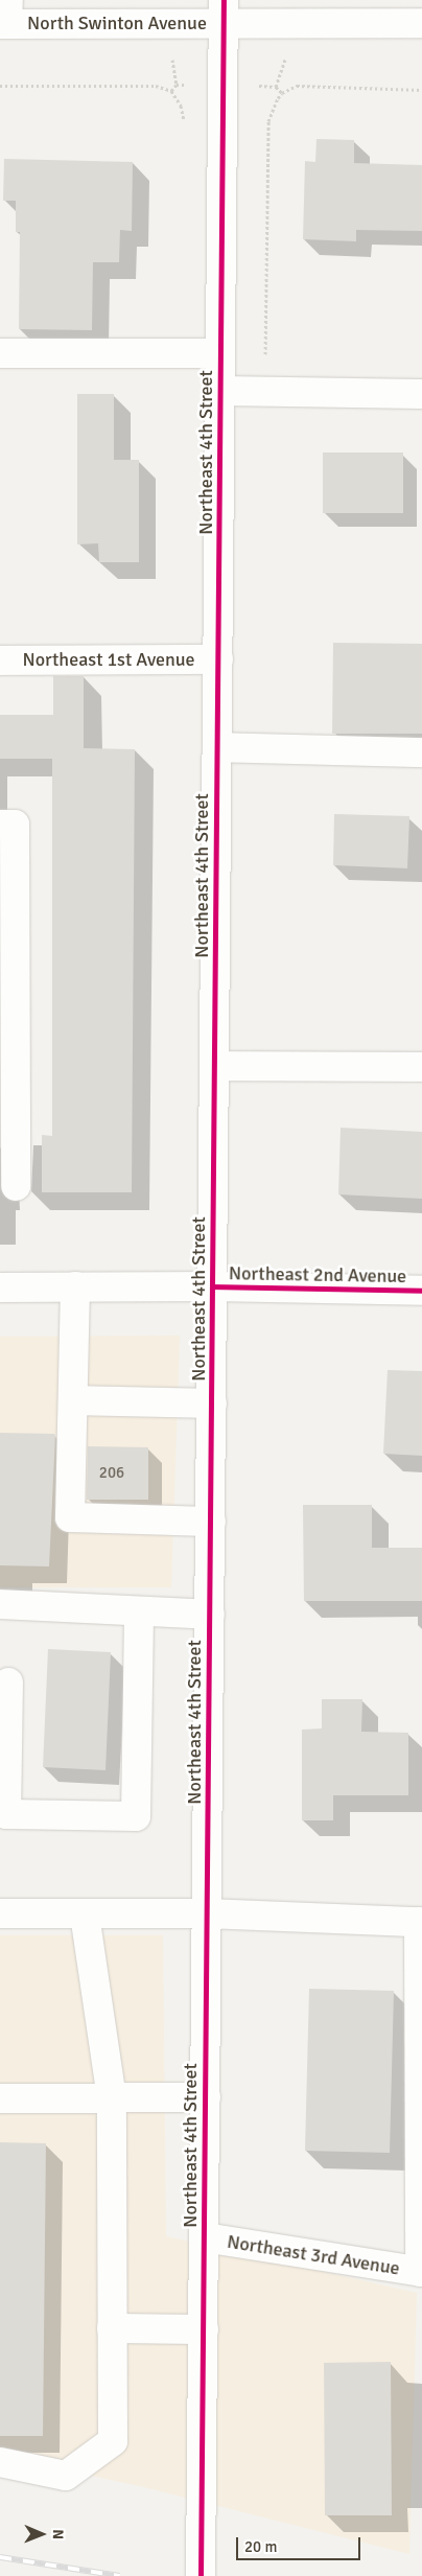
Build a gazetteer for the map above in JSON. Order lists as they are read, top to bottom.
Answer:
{
  "streets": {
    "street": [
      "North Swinton Avenue",
      "Northeast 4th Street",
      "Northeast 1st Avenue",
      "Northeast 2nd Avenue",
      "Northeast 3rd Avenue"
    ]
  },
  "crossings": [
    ["North Swinton Avenue", "Northeast 4th Street"],
    ["Northeast 4th Street", "Northeast 1st Avenue"],
    ["Northeast 4th Street", "Northeast 2nd Avenue"],
    ["Northeast 4th Street", "Northeast 3rd Avenue"]
  ],
  "house_numbers": ["206"],
  "scale_bar": "20 m",
  "north": "right"
}
